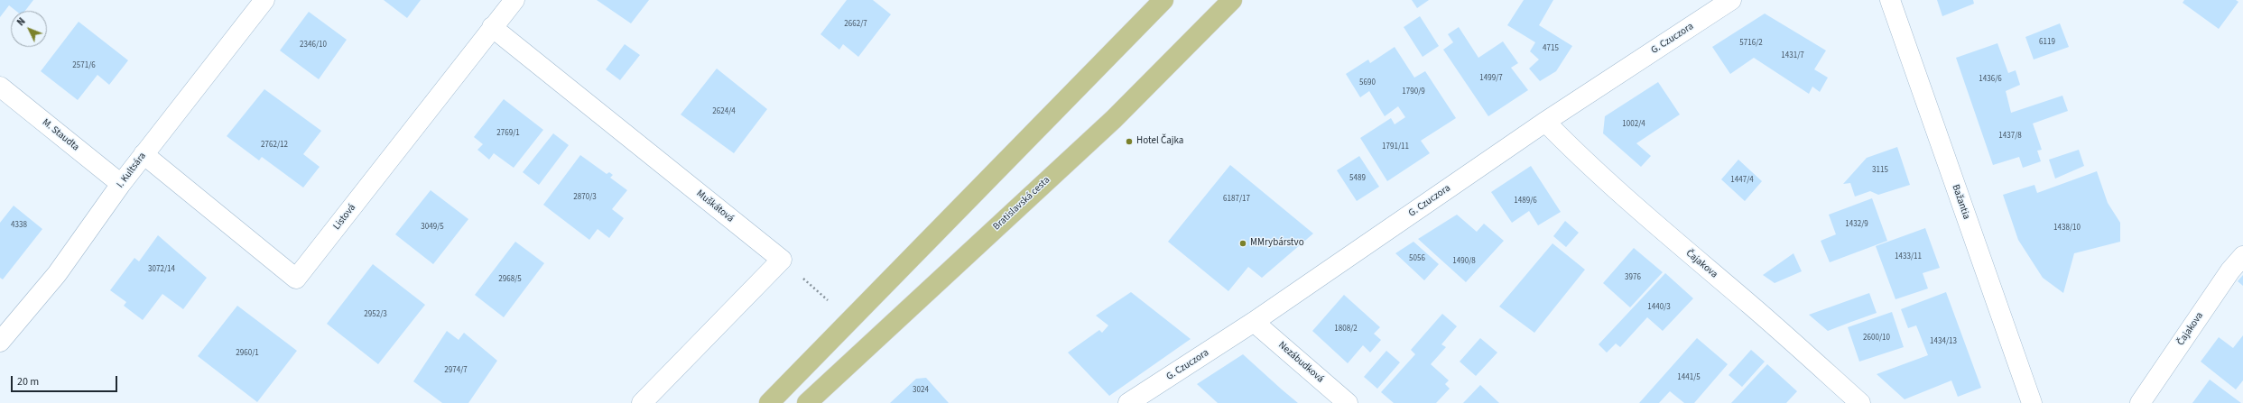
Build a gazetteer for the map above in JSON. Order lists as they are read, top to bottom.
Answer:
{
  "streets": {
    "main road": ["Bratislavská cesta"],
    "street": [
      "G. Czuczora",
      "M. Staudta",
      "I. Kultsára",
      "Bažantia",
      "Muškátová",
      "Listová",
      "Čajakova",
      "Nezábudková"
    ]
  },
  "crossings": [
    ["G. Czuczora", "Čajakova"],
    ["G. Czuczora", "Nezábudková"],
    ["M. Staudta", "I. Kultsára"],
    ["I. Kultsára", "Listová"],
    ["Muškátová", "Listová"]
  ],
  "places": ["Hotel Čajka", "MMrybárstvo"],
  "house_numbers": [
    "2662/7",
    "6119",
    "5716/2",
    "2346/10",
    "4715",
    "1431/7",
    "2571/6",
    "1499/7",
    "1436/6",
    "5690",
    "1790/9",
    "2624/4",
    "1002/4",
    "2769/1",
    "1437/8",
    "2762/12",
    "1791/11",
    "3115",
    "5489",
    "1447/4",
    "2870/3",
    "6187/17",
    "1489/6",
    "1432/9",
    "4338",
    "3049/5",
    "1438/10",
    "1433/11",
    "5056",
    "1490/8",
    "3072/14",
    "3976",
    "2968/5",
    "1440/3",
    "2952/3",
    "1808/2",
    "2600/10",
    "1434/13",
    "2960/1",
    "2974/7",
    "1441/5",
    "3024"
  ],
  "scale_bar": "20 m",
  "north": "top left"
}
